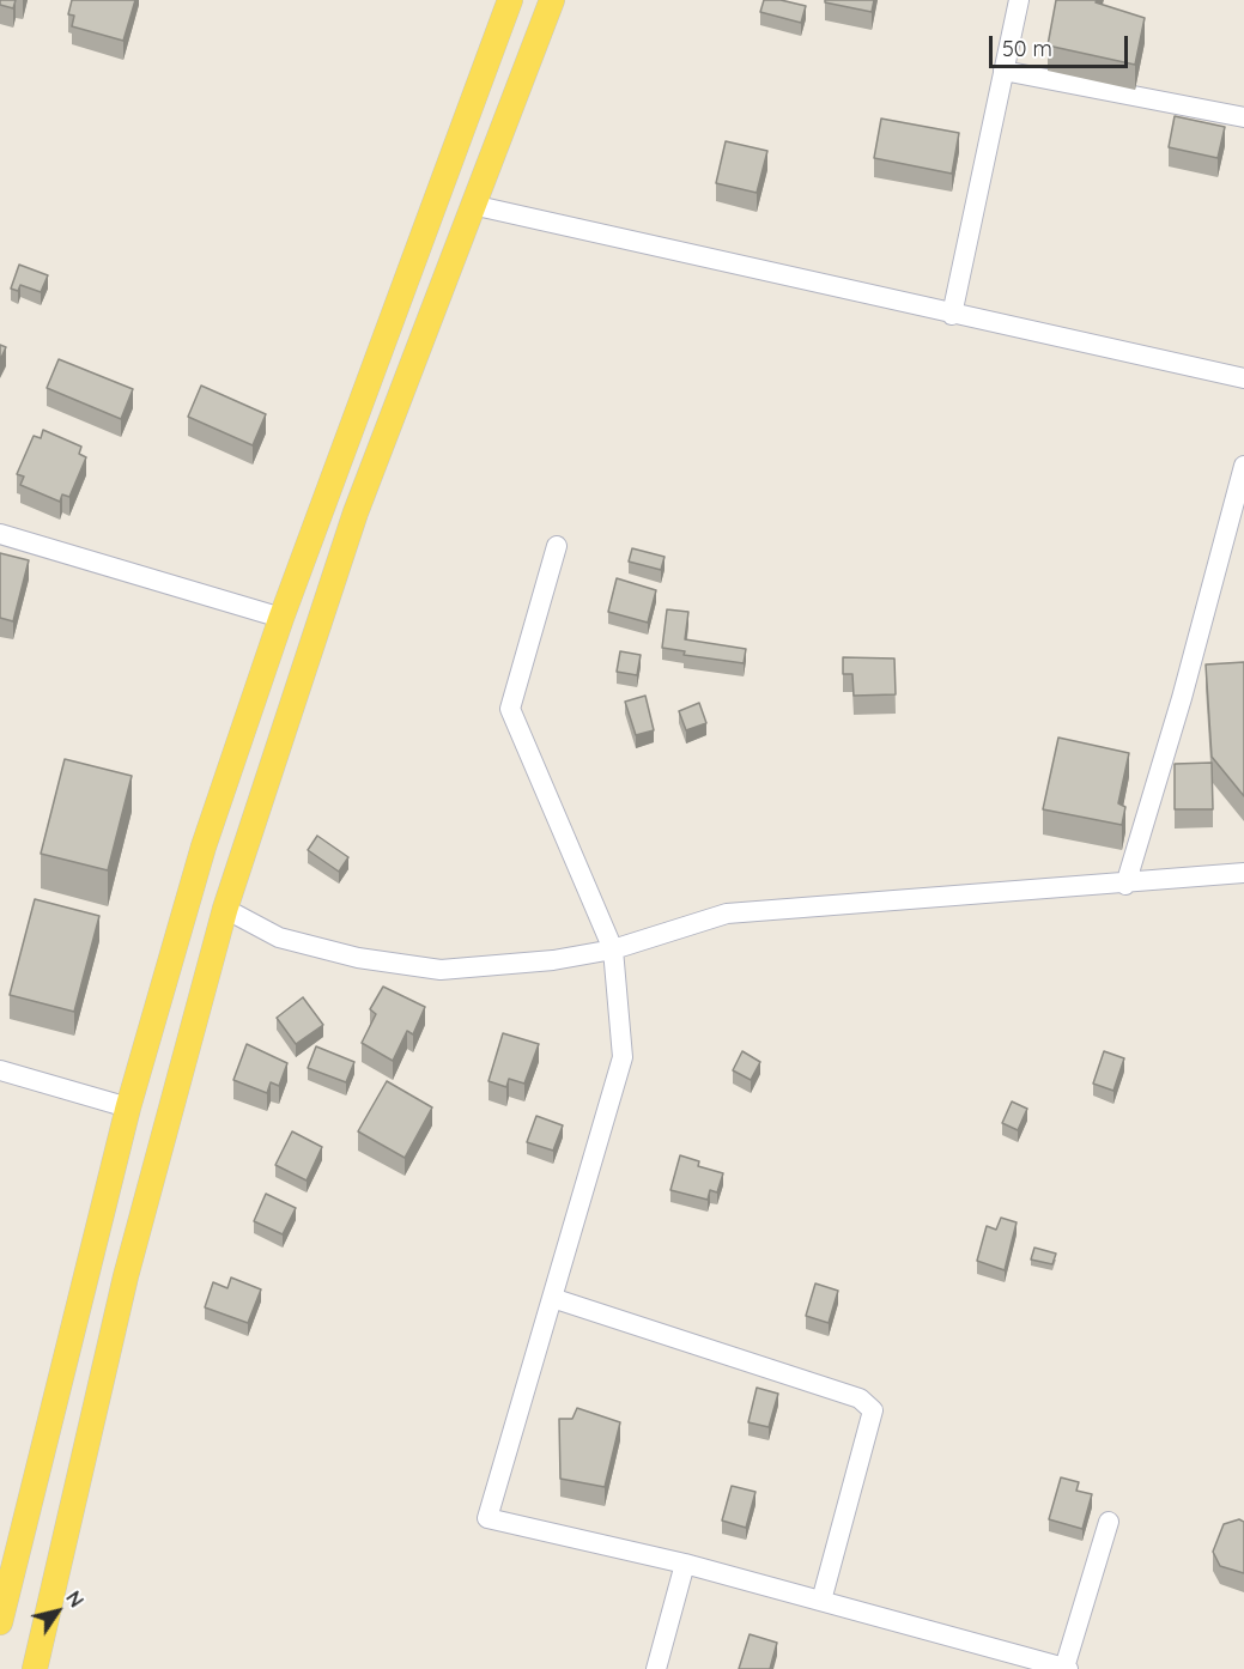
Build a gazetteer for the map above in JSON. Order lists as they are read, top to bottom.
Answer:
{
  "scale_bar": "50 m",
  "north": "top right"
}
